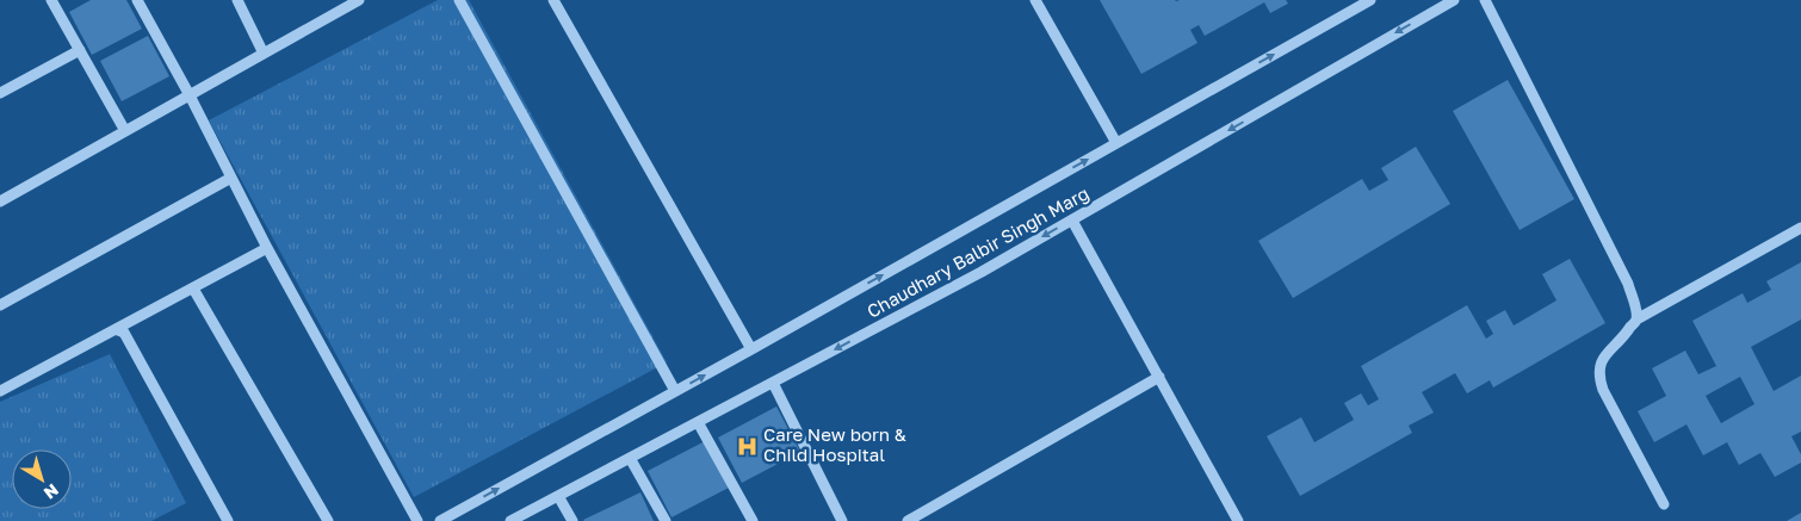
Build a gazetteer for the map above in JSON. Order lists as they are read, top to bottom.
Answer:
{
  "streets": {
    "street": ["Chaudhary Balbir Singh Marg"]
  },
  "places": {
    "hospital": ["Care New born & Child Hospital"]
  },
  "north": "bottom right"
}
